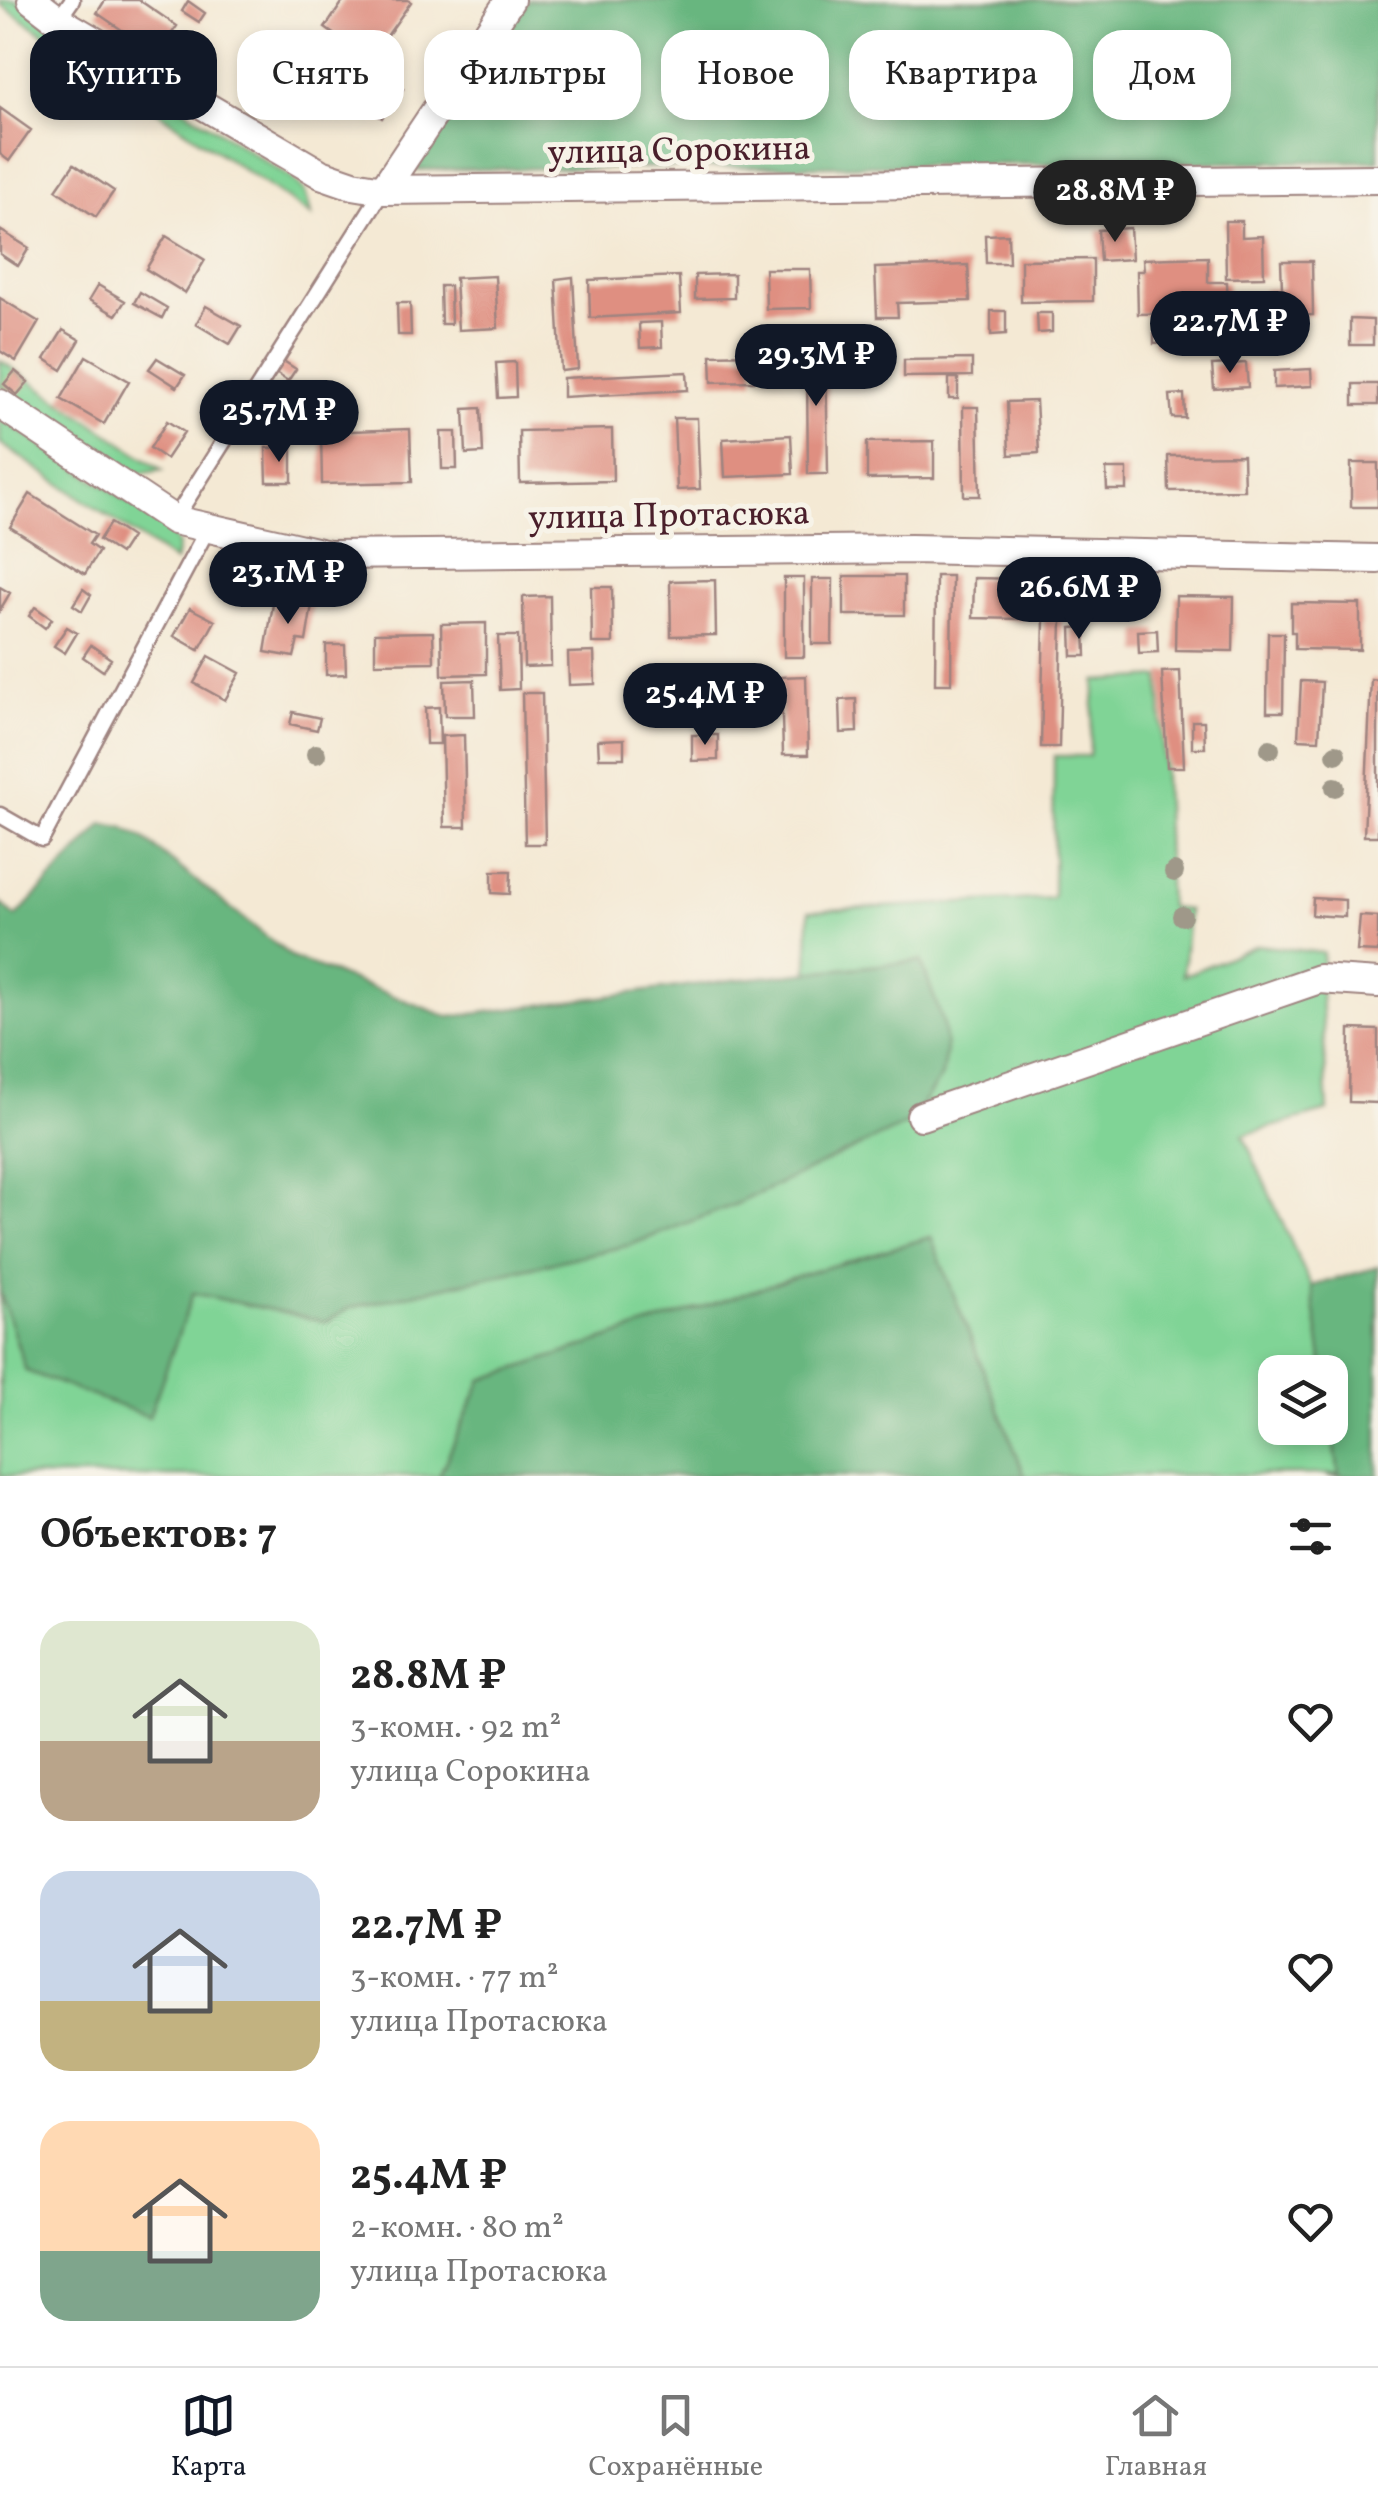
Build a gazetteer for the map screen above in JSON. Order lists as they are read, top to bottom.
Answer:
{
  "streets": {
    "street": ["улица Сорокина", "улица Протасюка"]
  },
  "page": {
    "chip": [
      "Купить",
      "Снять",
      "Фильтры",
      "Новое",
      "Квартира",
      "Дом"
    ],
    "price": [
      "28.8M ₽",
      "22.7M ₽",
      "29.3M ₽",
      "25.7M ₽",
      "23.1M ₽",
      "26.6M ₽",
      "25.4M ₽"
    ],
    "heading": "Объектов: 7",
    "list": [
      {
        "name": "28.8M ₽",
        "note": "3-комн. · 92 m² · улица Сорокина"
      },
      {
        "name": "22.7M ₽",
        "note": "3-комн. · 77 m² · улица Протасюка"
      },
      {
        "name": "25.4M ₽",
        "note": "2-комн. · 80 m² · улица Протасюка"
      }
    ],
    "tabs": ["Карта", "Сохранённые", "Главная"]
  }
}
